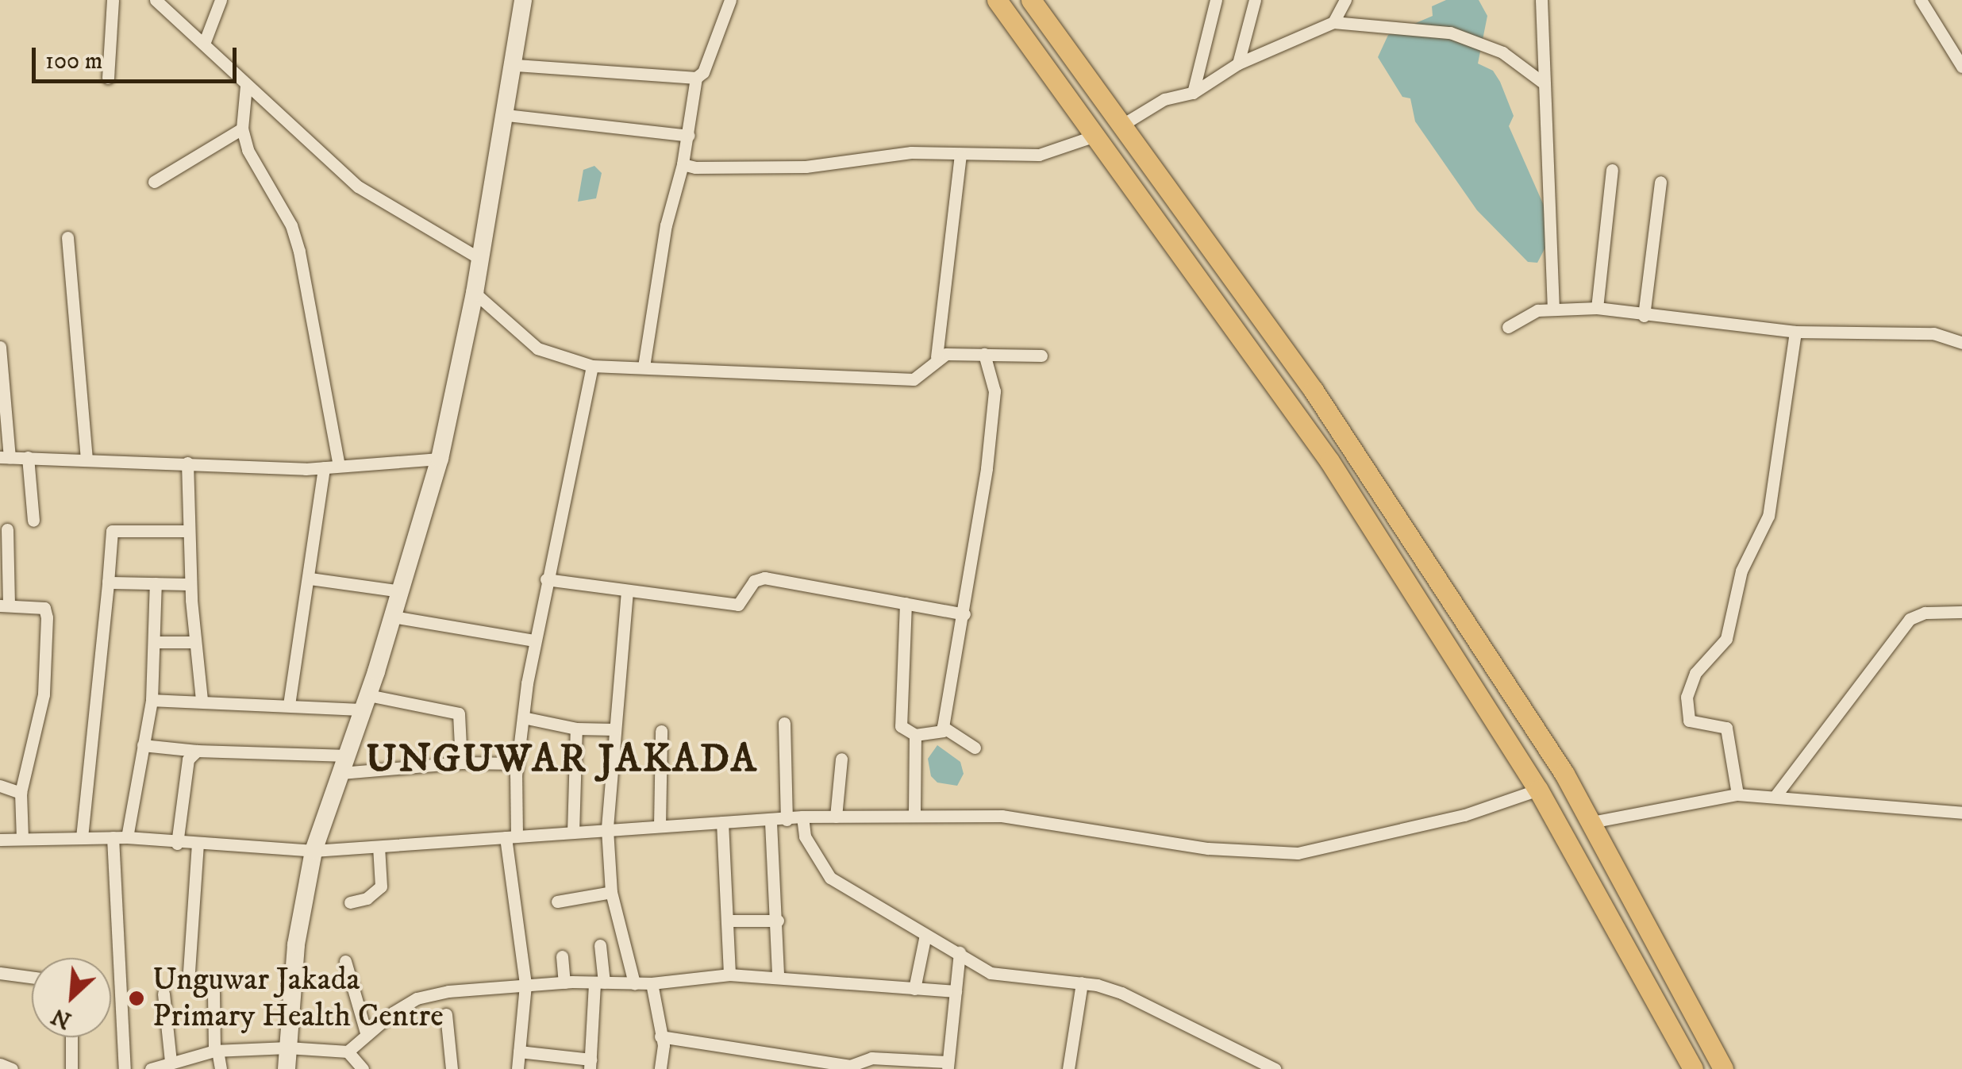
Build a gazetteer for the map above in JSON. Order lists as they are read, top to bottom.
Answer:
{
  "districts": ["UNGUWAR JAKADA"],
  "places": ["Unguwar Jakada Primary Health Centre"],
  "scale_bar": "100 m",
  "north": "bottom left"
}
